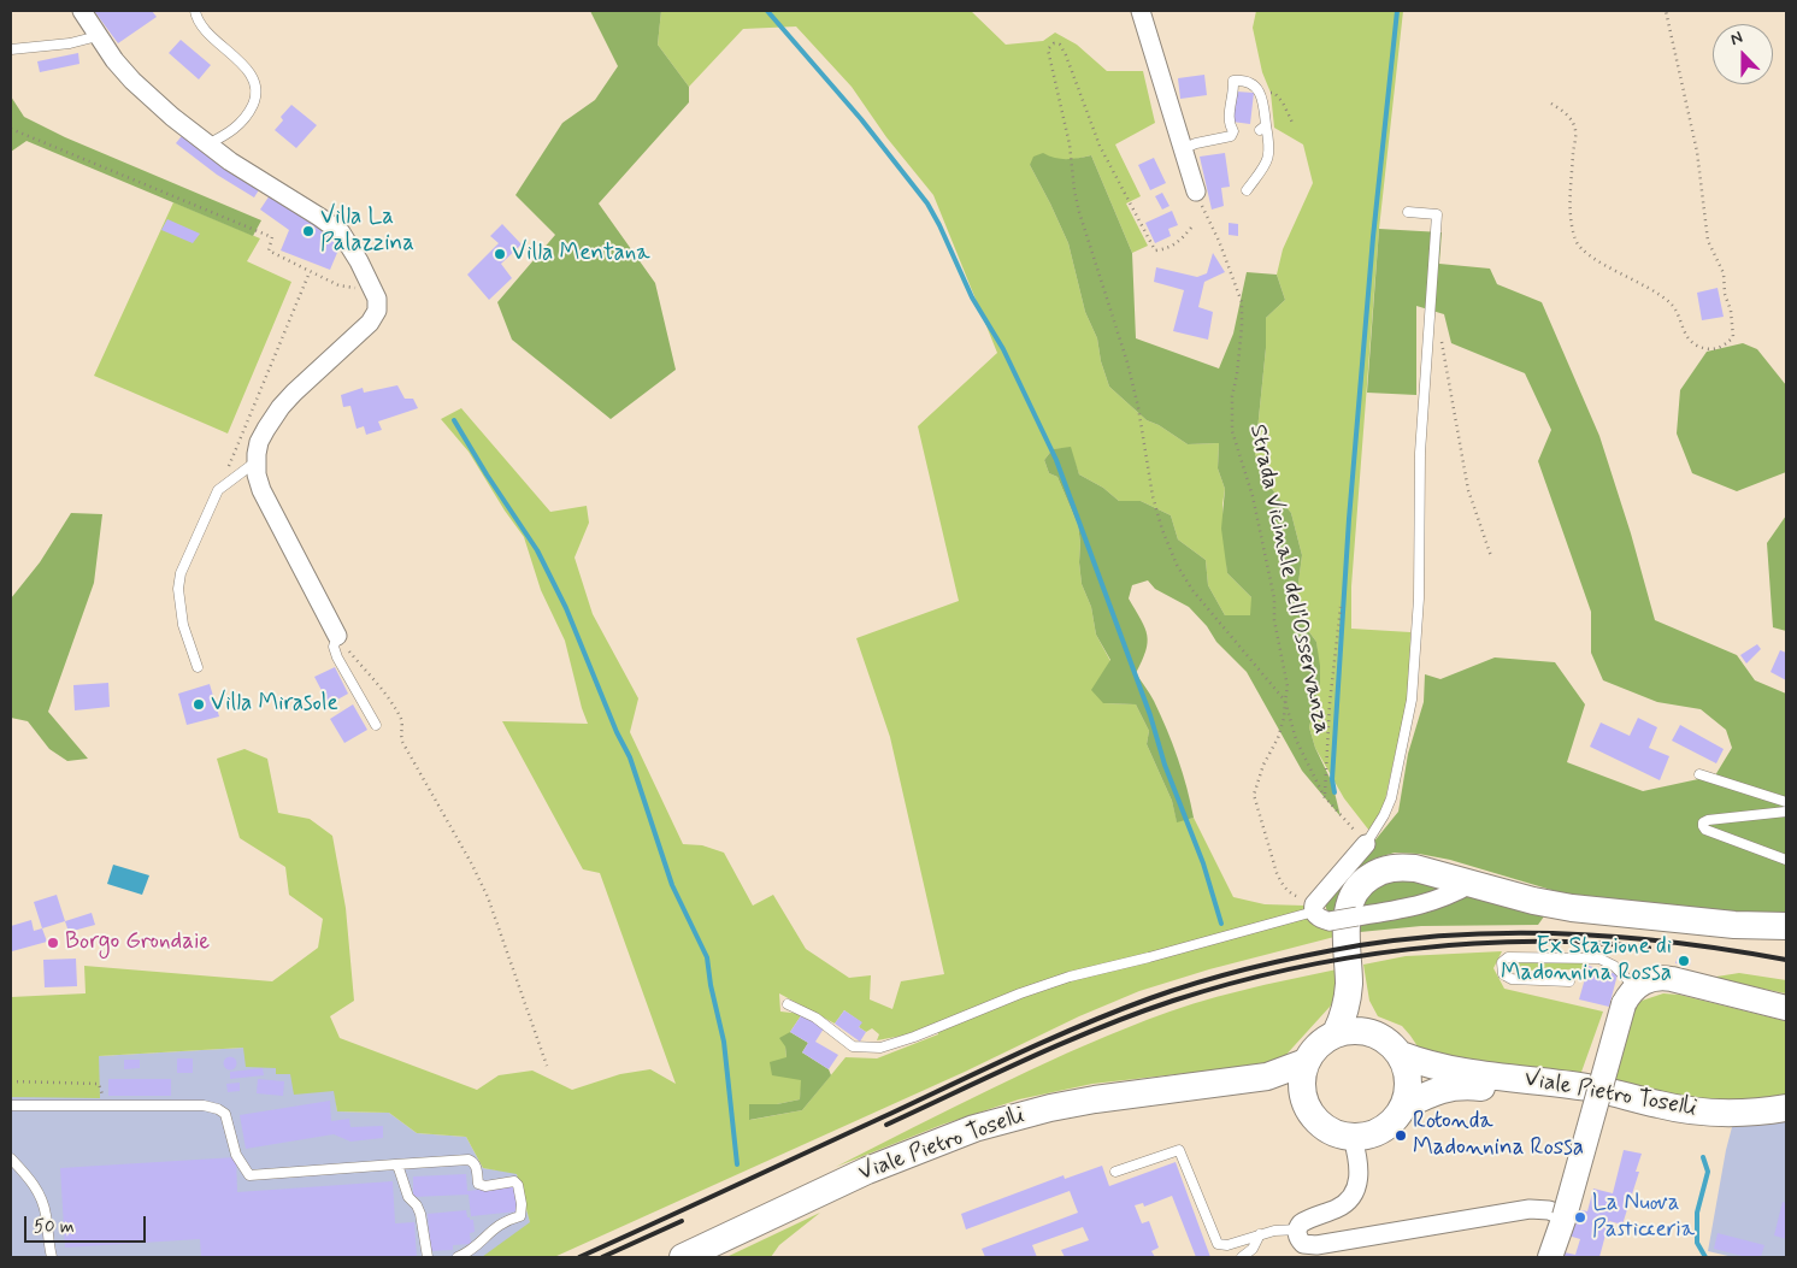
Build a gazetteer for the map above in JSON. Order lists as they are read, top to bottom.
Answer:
{
  "streets": {
    "main road": ["Viale Pietro Toselli"],
    "path": ["Strada Vicinale dell'Osservanza"]
  },
  "places": [
    "Villa La Palazzina",
    "Villa Mentana",
    "Villa Mirasole",
    "Borgo Grondaie",
    "Ex Stazione di Madonnina Rossa",
    "Rotonda Madonnina Rossa",
    "La Nuova Pasticceria"
  ],
  "scale_bar": "50 m",
  "north": "top"
}
